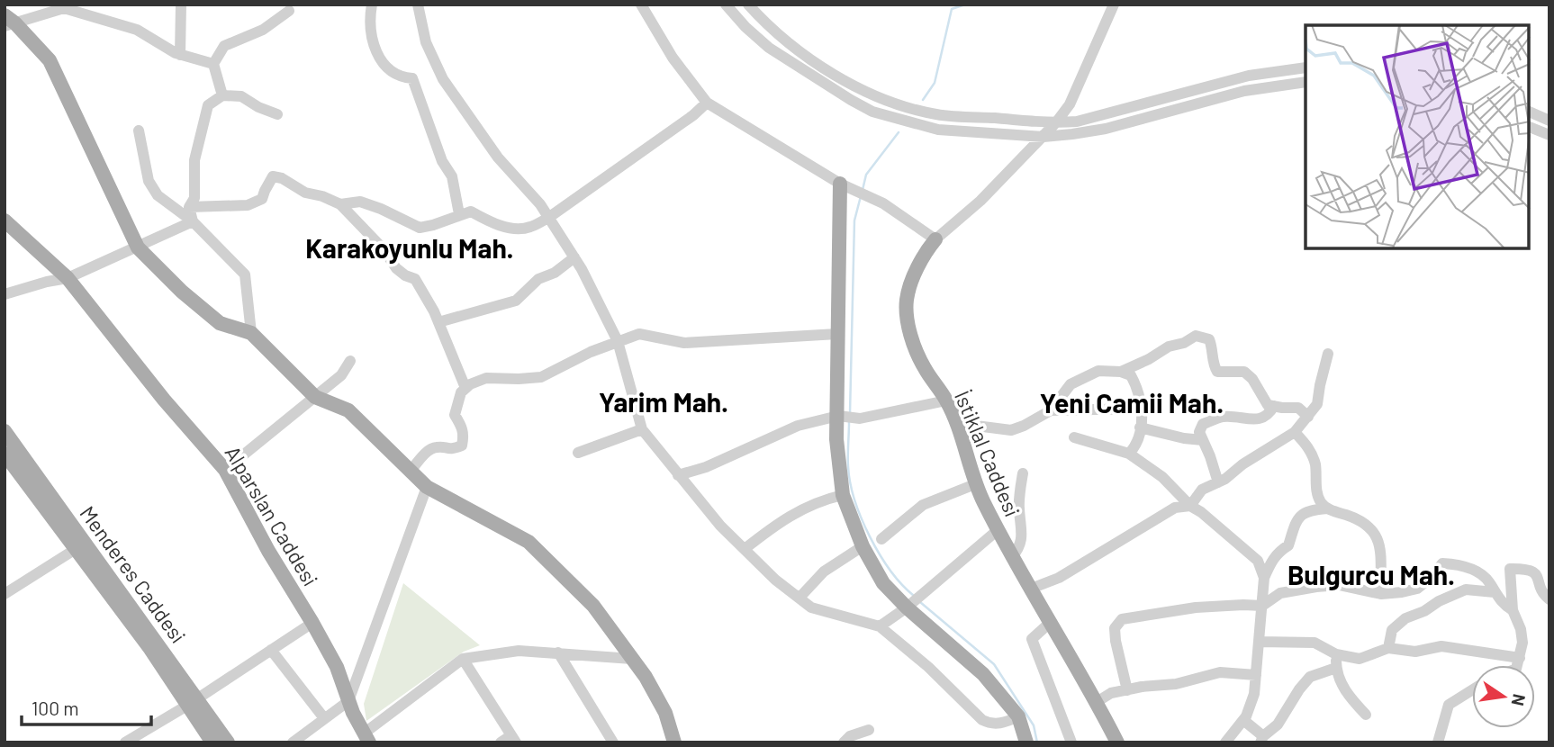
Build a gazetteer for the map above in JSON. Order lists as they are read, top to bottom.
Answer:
{
  "streets": {
    "main road": ["İstiklal Caddesi", "Alparslan Caddesi", "Menderes Caddesi"]
  },
  "districts": [
    "Karakoyunlu Mah.",
    "Yarim Mah.",
    "Yeni Camii Mah.",
    "Bulgurcu Mah."
  ],
  "scale_bar": "100 m",
  "north": "right"
}
